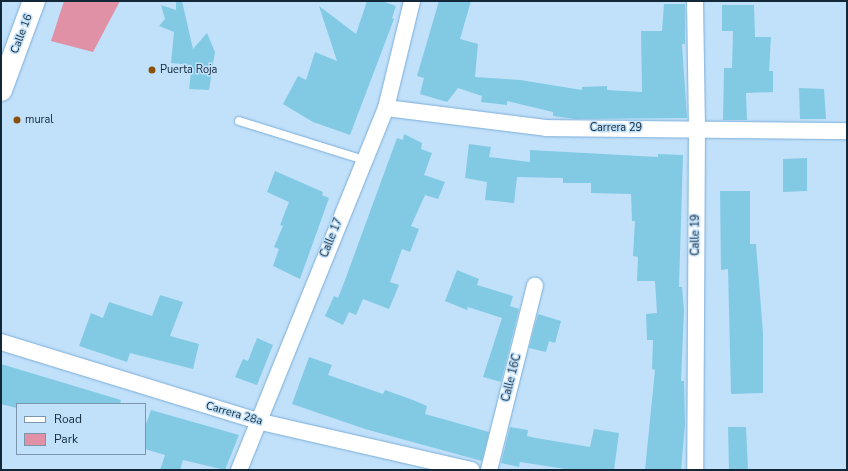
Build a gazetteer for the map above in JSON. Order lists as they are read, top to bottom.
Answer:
{
  "streets": {
    "highway": ["Calle 16"],
    "street": [
      "Carrera 29",
      "Calle 19",
      "Calle 17",
      "Calle 16C",
      "Carrera 28a"
    ]
  },
  "crossings": [
    ["Carrera 29", "Calle 19"],
    ["Carrera 29", "Calle 17"],
    ["Calle 17", "Carrera 28a"]
  ],
  "places": ["Puerta Roja", "mural"],
  "legend": ["Road", "Park"]
}
